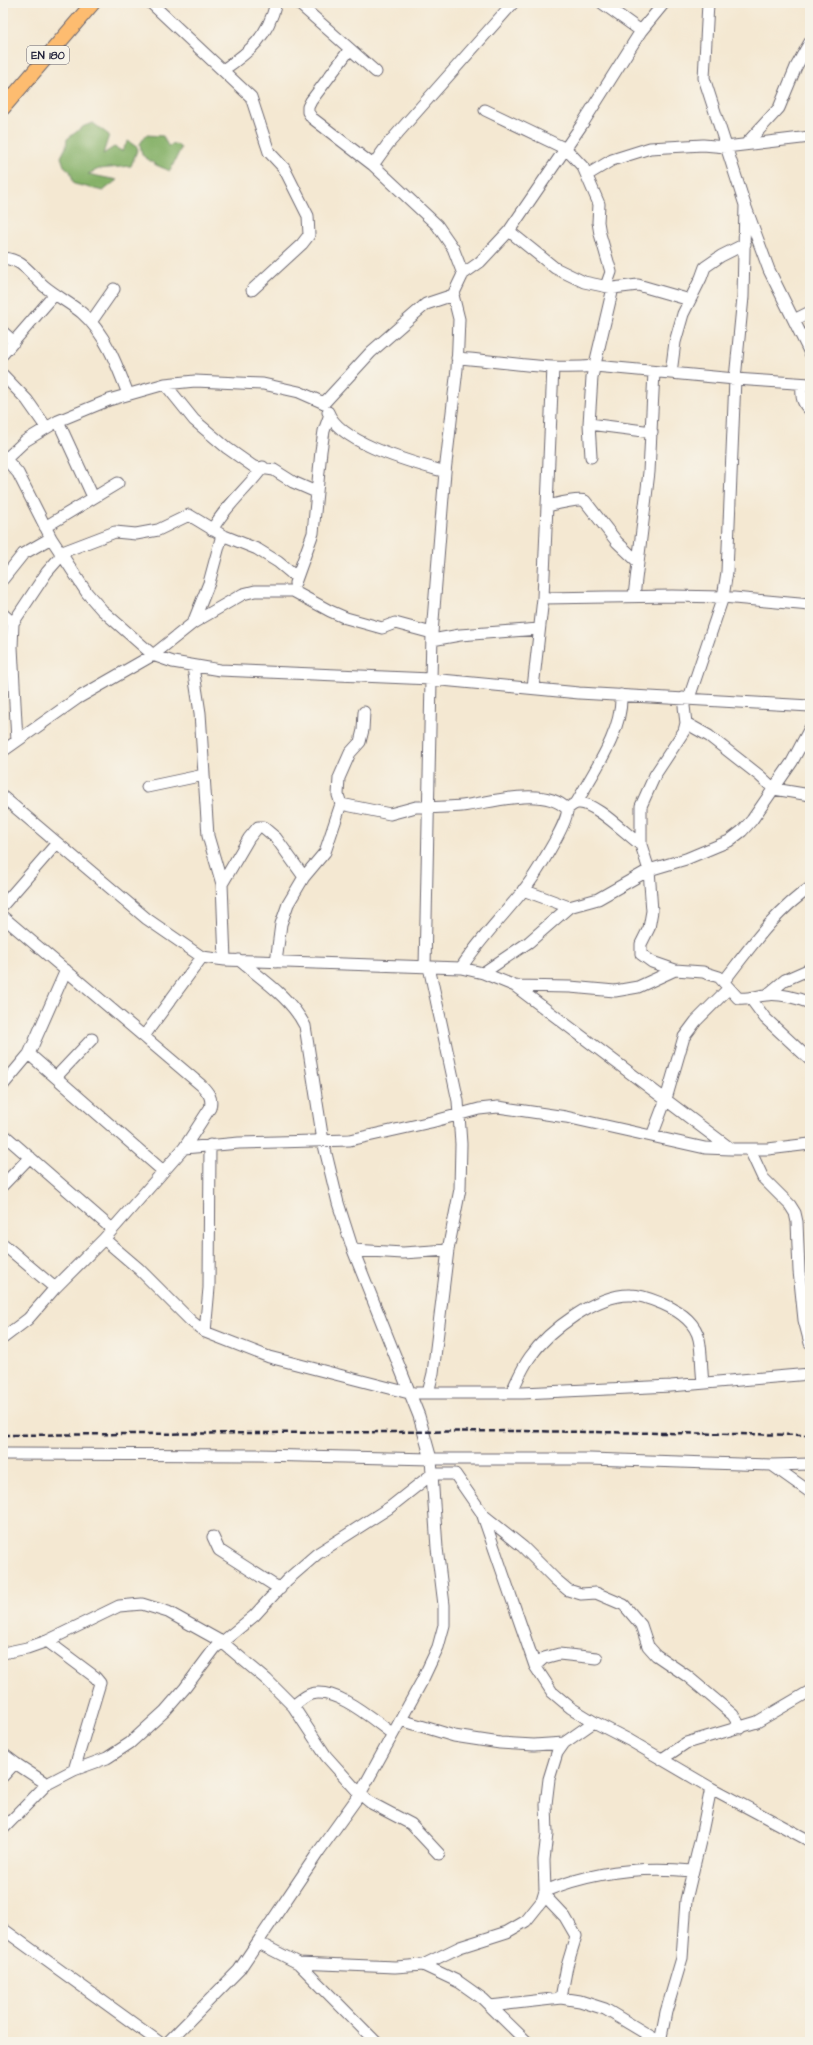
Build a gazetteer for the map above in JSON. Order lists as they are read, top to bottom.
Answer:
{
  "streets": {
    "main road": ["EN 180"]
  }
}
